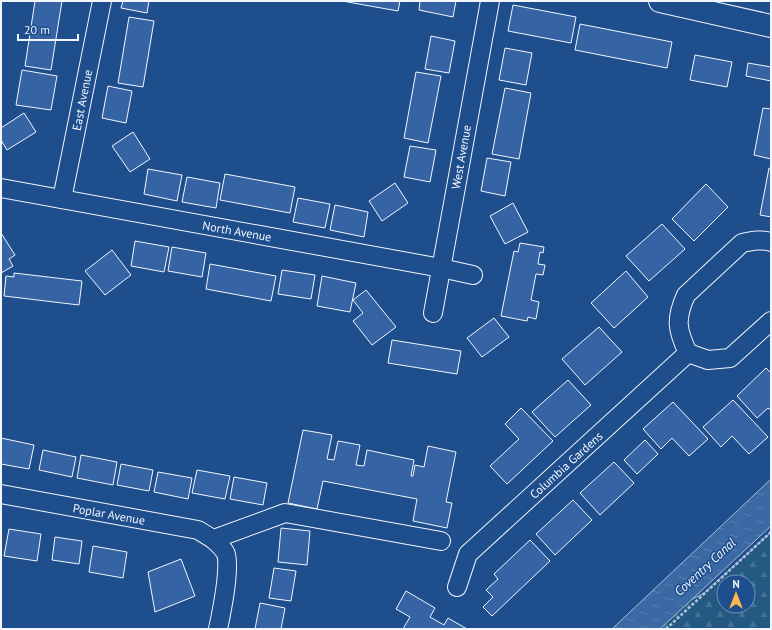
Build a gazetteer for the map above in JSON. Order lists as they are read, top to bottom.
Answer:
{
  "streets": {
    "street": [
      "East Avenue",
      "West Avenue",
      "North Avenue",
      "Columbia Gardens",
      "Poplar Avenue"
    ]
  },
  "crossings": [
    ["East Avenue", "North Avenue"],
    ["West Avenue", "North Avenue"]
  ],
  "water": ["Coventry Canal"],
  "scale_bar": "20 m",
  "north": "top"
}
